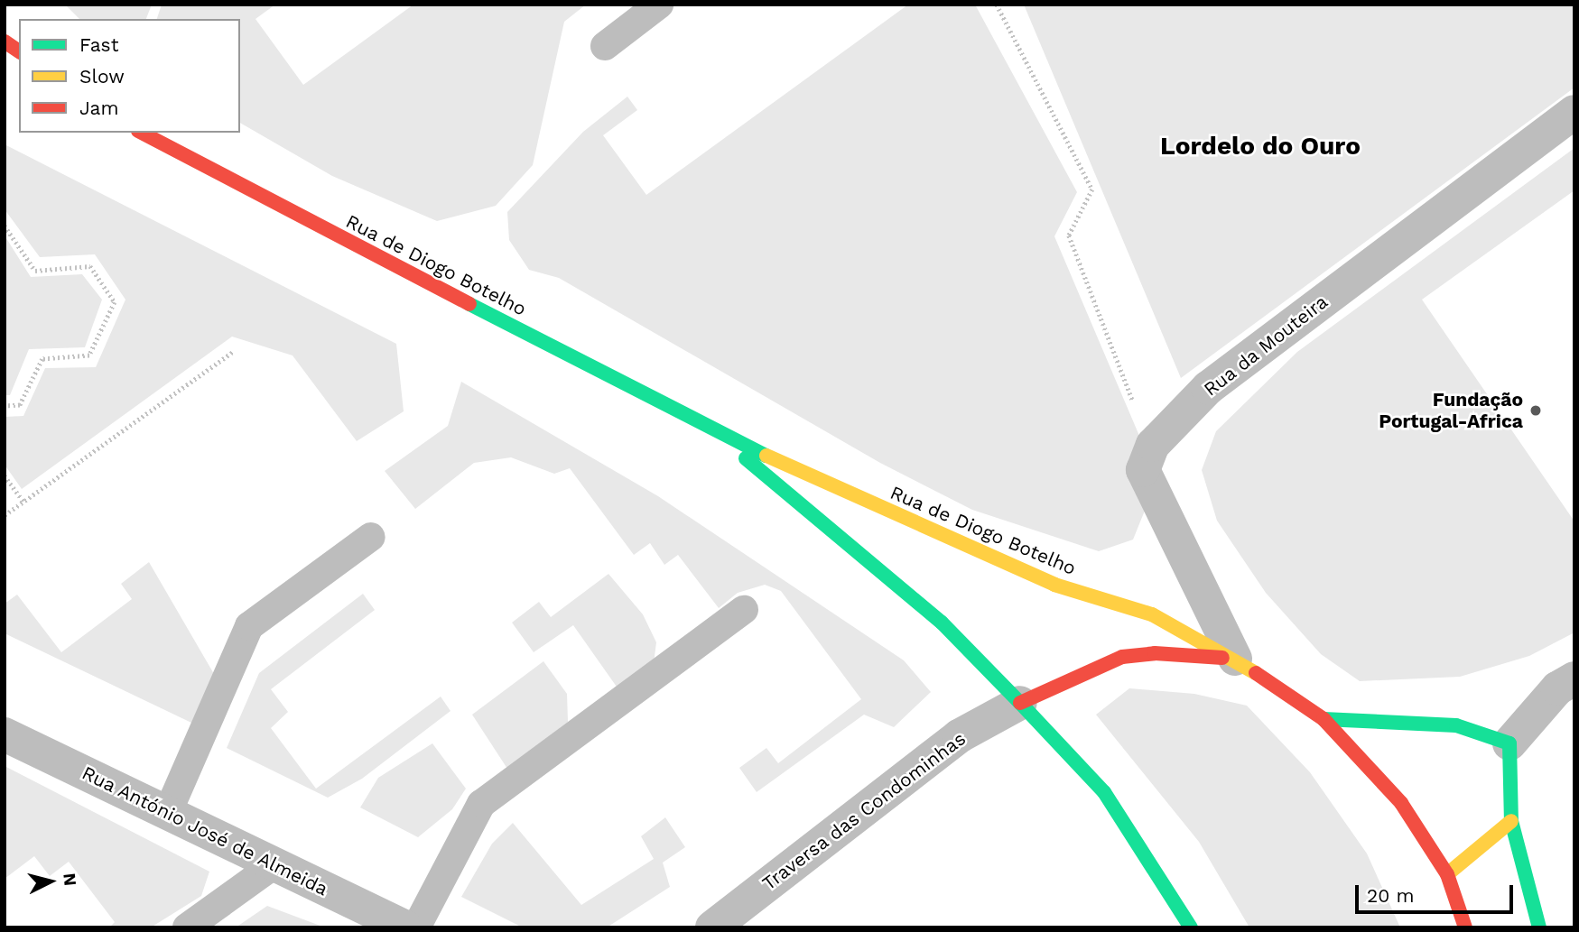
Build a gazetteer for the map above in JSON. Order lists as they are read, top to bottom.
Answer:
{
  "streets": {
    "main road": ["Rua de Diogo Botelho"],
    "street": ["Rua da Mouteira", "Traversa das Condominhas", "Rua António José de Almeida"]
  },
  "crossings": [
    ["Rua de Diogo Botelho", "Rua da Mouteira"],
    ["Rua de Diogo Botelho", "Traversa das Condominhas"]
  ],
  "districts": ["Lordelo do Ouro"],
  "places": ["Fundação Portugal-Africa"],
  "legend": ["Fast", "Slow", "Jam"],
  "scale_bar": "20 m",
  "north": "right"
}
